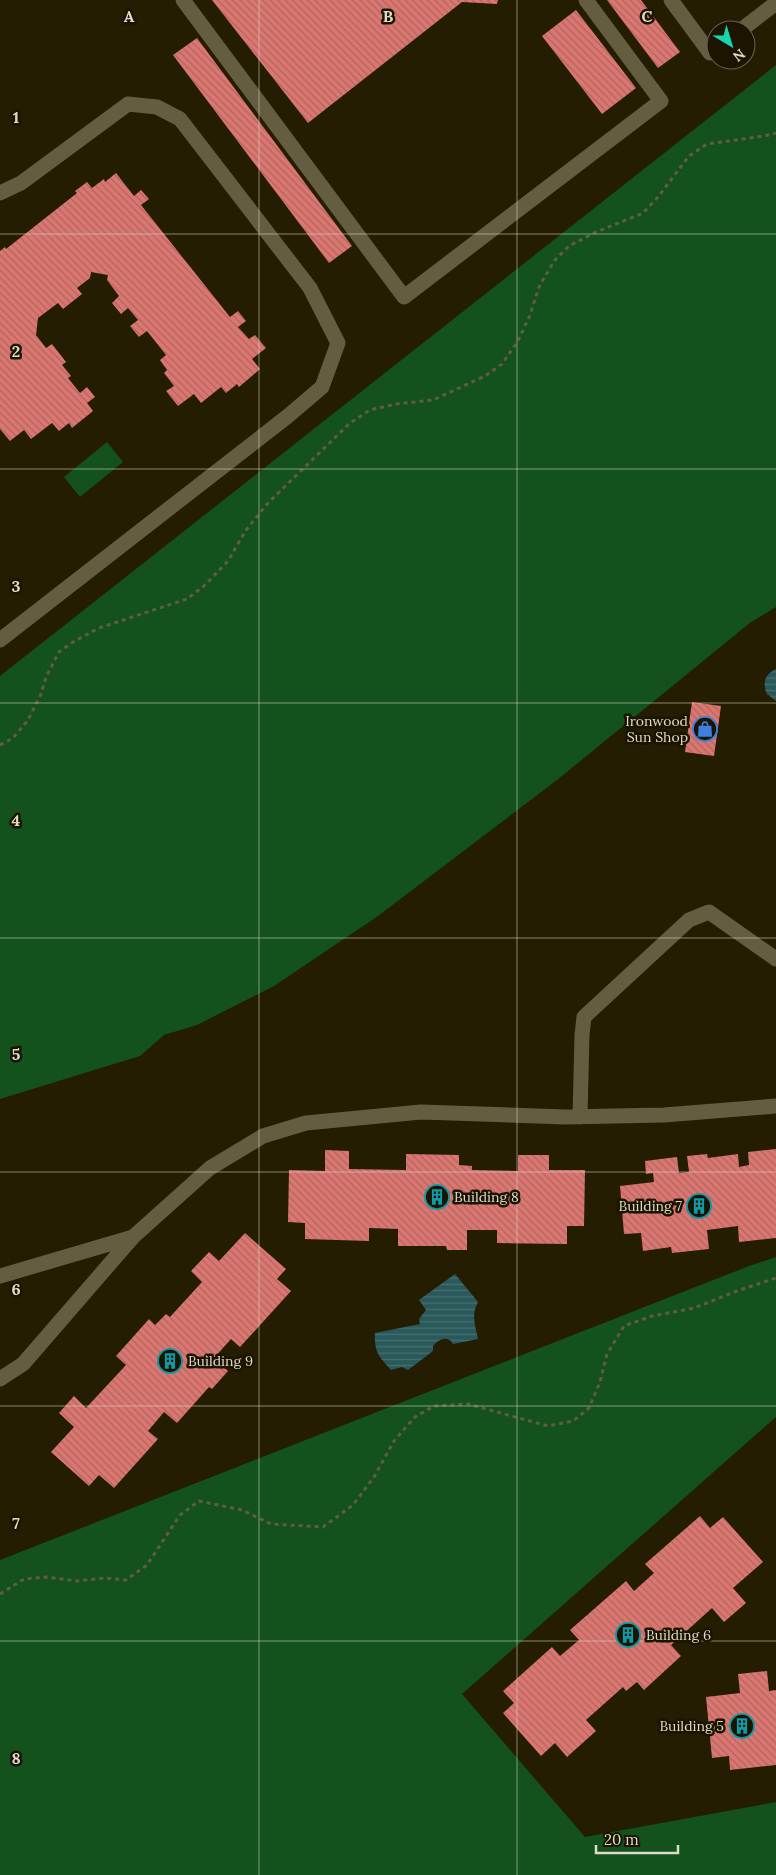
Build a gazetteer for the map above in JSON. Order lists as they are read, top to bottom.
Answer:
{
  "places": {
    "shop": ["Ironwood Sun Shop"],
    "building": [
      "Building 8",
      "Building 7",
      "Building 9",
      "Building 6",
      "Building 5"
    ]
  },
  "scale_bar": "20 m",
  "north": "bottom right",
  "grid": {
    "columns": ["A", "B", "C"],
    "rows": [
      "1",
      "2",
      "3",
      "4",
      "5",
      "6",
      "7",
      "8"
    ]
  }
}
